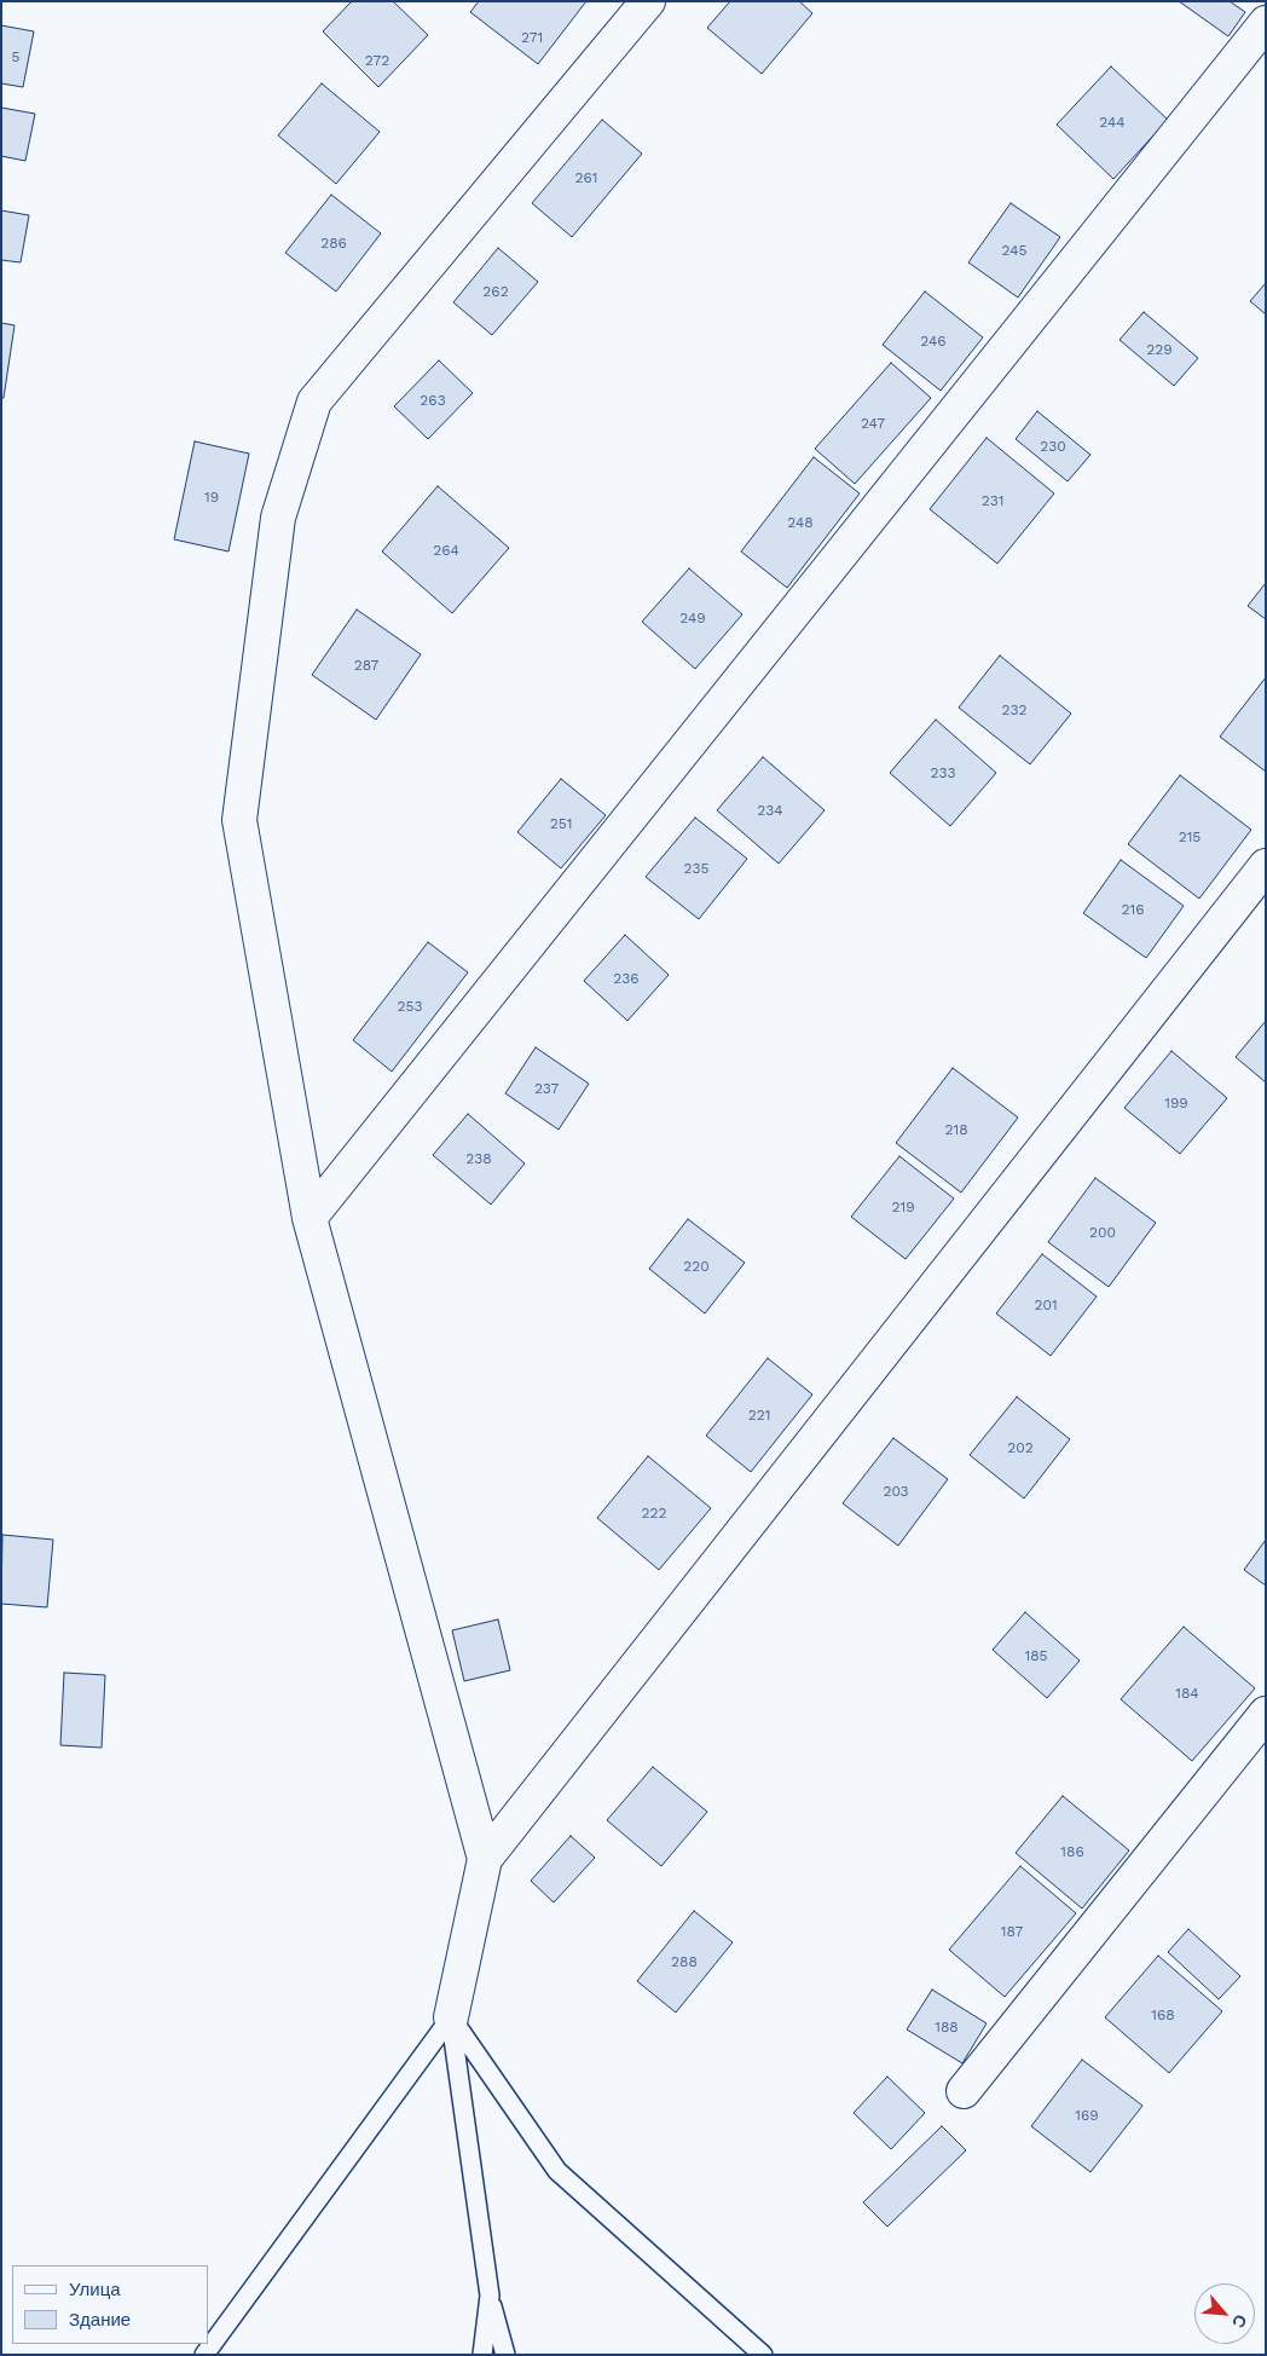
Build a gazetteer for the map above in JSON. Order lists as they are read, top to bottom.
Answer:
{
  "house_numbers": [
    "271",
    "5",
    "272",
    "244",
    "261",
    "286",
    "245",
    "262",
    "246",
    "229",
    "263",
    "247",
    "230",
    "19",
    "231",
    "248",
    "264",
    "249",
    "287",
    "232",
    "233",
    "234",
    "251",
    "215",
    "235",
    "216",
    "236",
    "253",
    "237",
    "199",
    "218",
    "238",
    "219",
    "200",
    "220",
    "201",
    "221",
    "202",
    "203",
    "222",
    "185",
    "184",
    "186",
    "187",
    "288",
    "168",
    "188",
    "169"
  ],
  "legend": ["Улица", "Здание"],
  "north": "bottom right"
}
